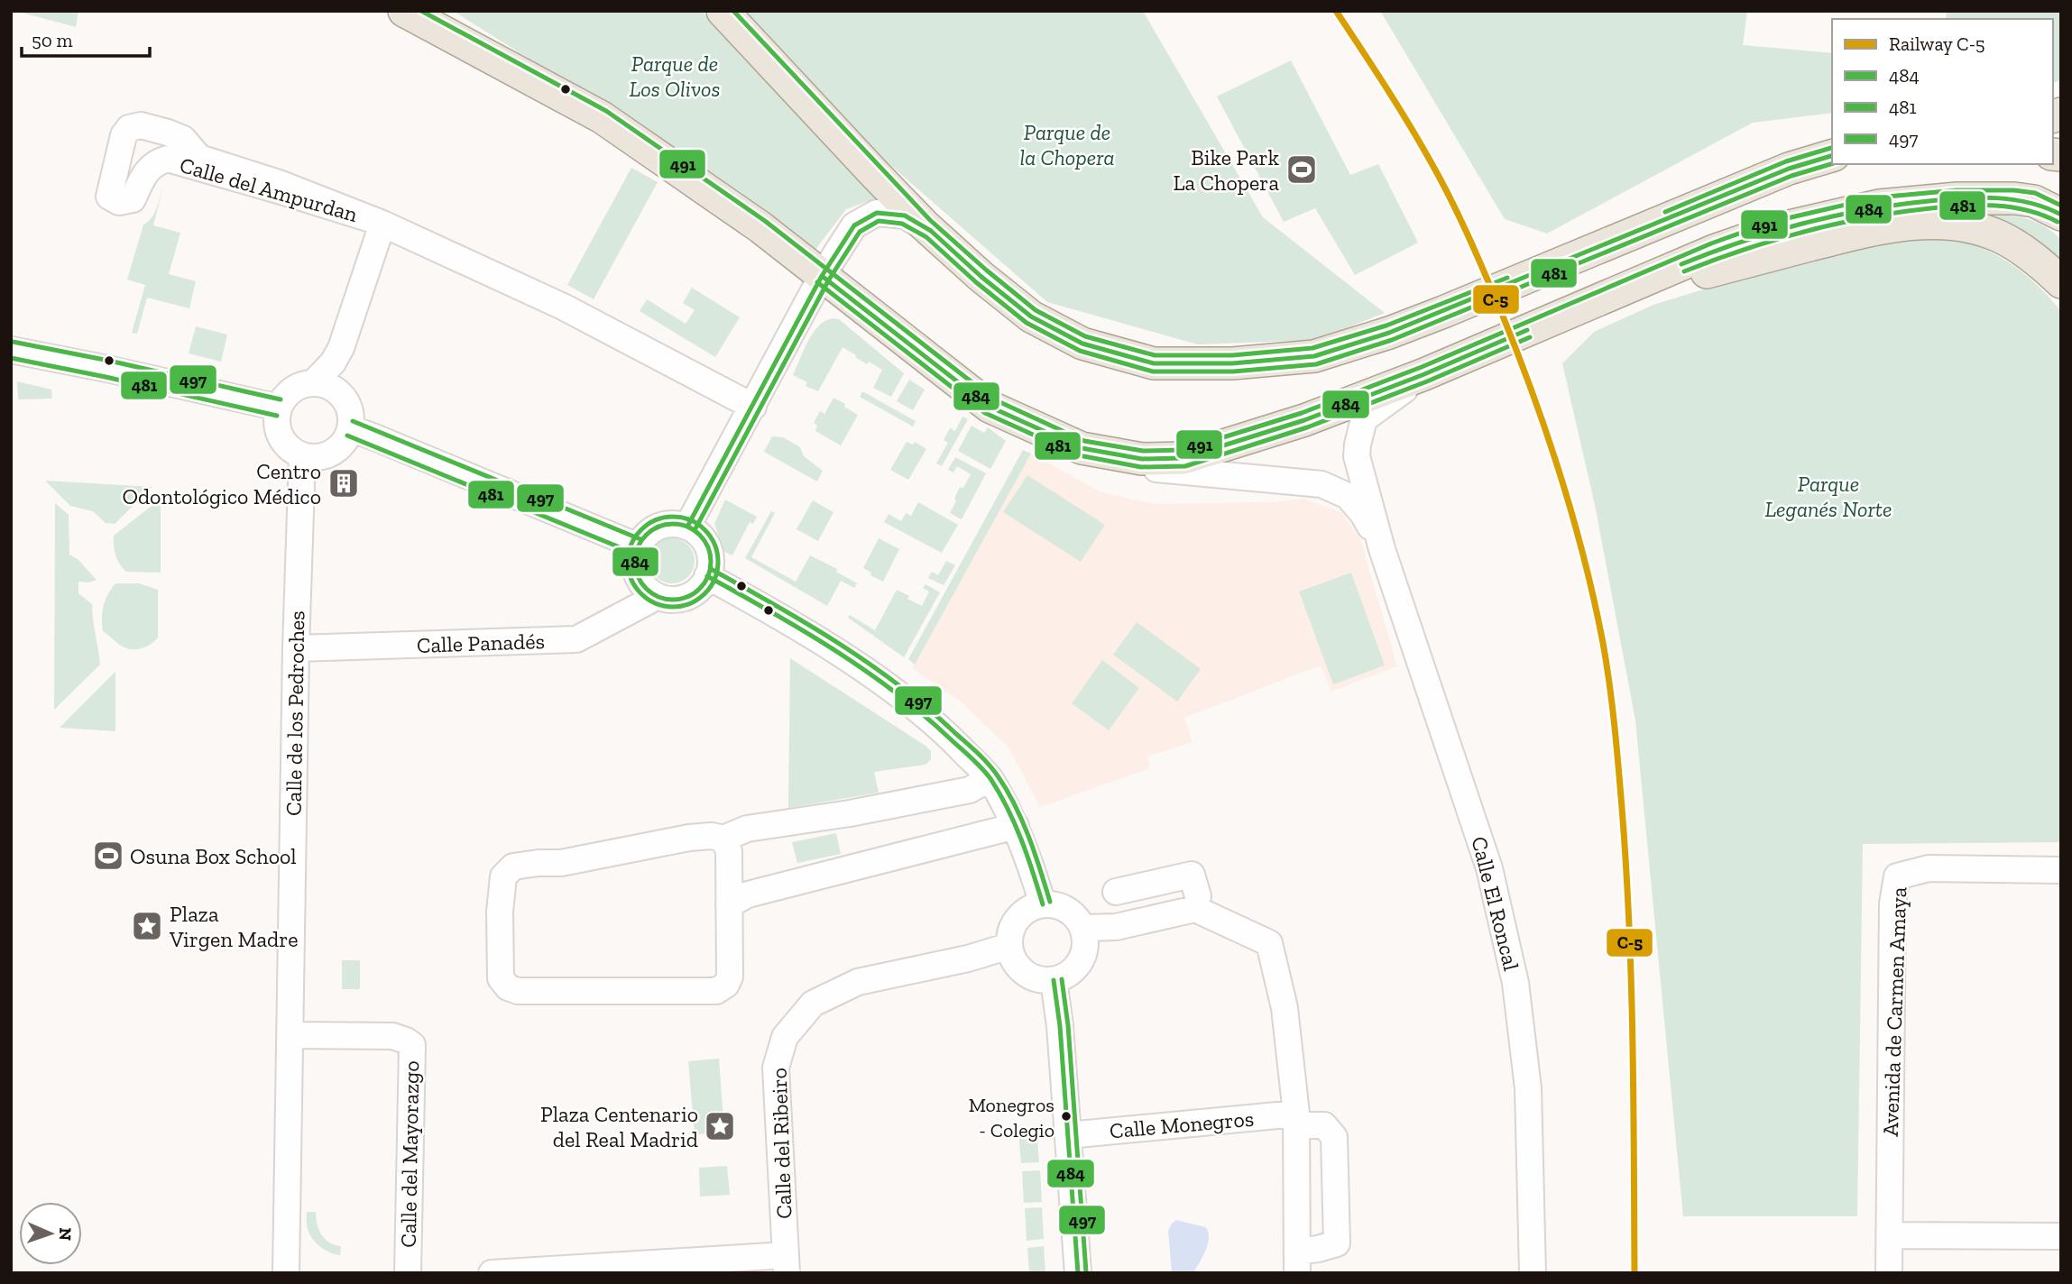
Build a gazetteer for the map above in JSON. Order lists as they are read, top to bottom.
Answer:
{
  "streets": {
    "street": [
      "Calle del Ampurdan",
      "Calle Panadés",
      "Calle de los Pedroches",
      "Calle El Roncal",
      "Avenida de Carmen Amaya",
      "Calle Monegros",
      "Calle del Ribeiro",
      "Calle del Mayorazgo"
    ]
  },
  "crossings": [
    ["Calle Panadés", "Calle de los Pedroches"],
    ["Calle de los Pedroches", "Calle del Mayorazgo"]
  ],
  "parks": ["Parque de Los Olivos", "Parque de la Chopera", "Parque Leganés Norte"],
  "places": {
    "sports": ["Bike Park La Chopera", "Osuna Box School"],
    "building": ["Centro Odontológico Médico"],
    "place": ["Plaza Virgen Madre", "Plaza Centenario del Real Madrid"],
    "other": ["Monegros - Colegio"]
  },
  "lines": [
    "rail line C-5",
    "transit line 491",
    "transit line 484",
    "transit line 481",
    "transit line 497"
  ],
  "legend": [
    "Railway C-5",
    "484",
    "481",
    "497"
  ],
  "scale_bar": "50 m",
  "north": "right"
}
